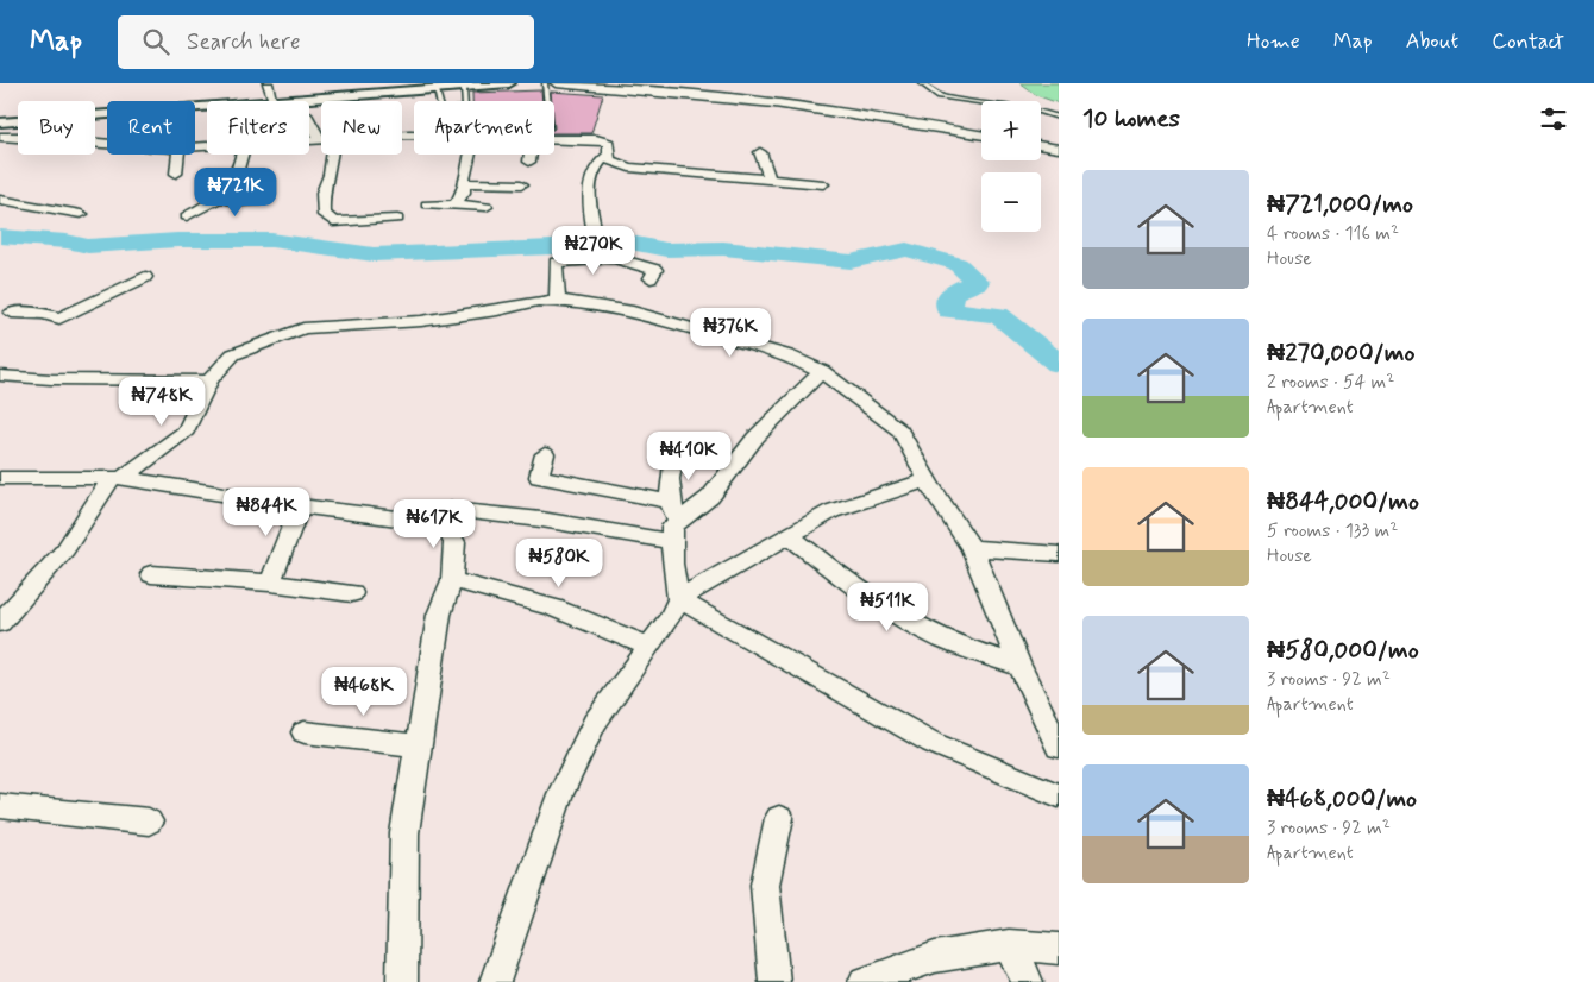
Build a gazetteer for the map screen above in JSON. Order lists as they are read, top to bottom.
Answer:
{
  "page": {
    "header": "Map",
    "search": "Search here",
    "nav": [
      "Home",
      "Map",
      "About",
      "Contact"
    ],
    "heading": "10 homes",
    "map_buttons": ["+", "−"],
    "chip": [
      "Buy",
      "Rent",
      "Filters",
      "New",
      "Apartment"
    ],
    "list": [
      {
        "name": "₦721,000/mo",
        "note": "4 rooms · 116 m² · House"
      },
      {
        "name": "₦270,000/mo",
        "note": "2 rooms · 54 m² · Apartment"
      },
      {
        "name": "₦844,000/mo",
        "note": "5 rooms · 133 m² · House"
      },
      {
        "name": "₦580,000/mo",
        "note": "3 rooms · 92 m² · Apartment"
      },
      {
        "name": "₦468,000/mo",
        "note": "3 rooms · 92 m² · Apartment"
      }
    ],
    "price": [
      "₦721K",
      "₦270K",
      "₦376K",
      "₦748K",
      "₦410K",
      "₦844K",
      "₦617K",
      "₦580K",
      "₦511K",
      "₦468K"
    ]
  }
}
